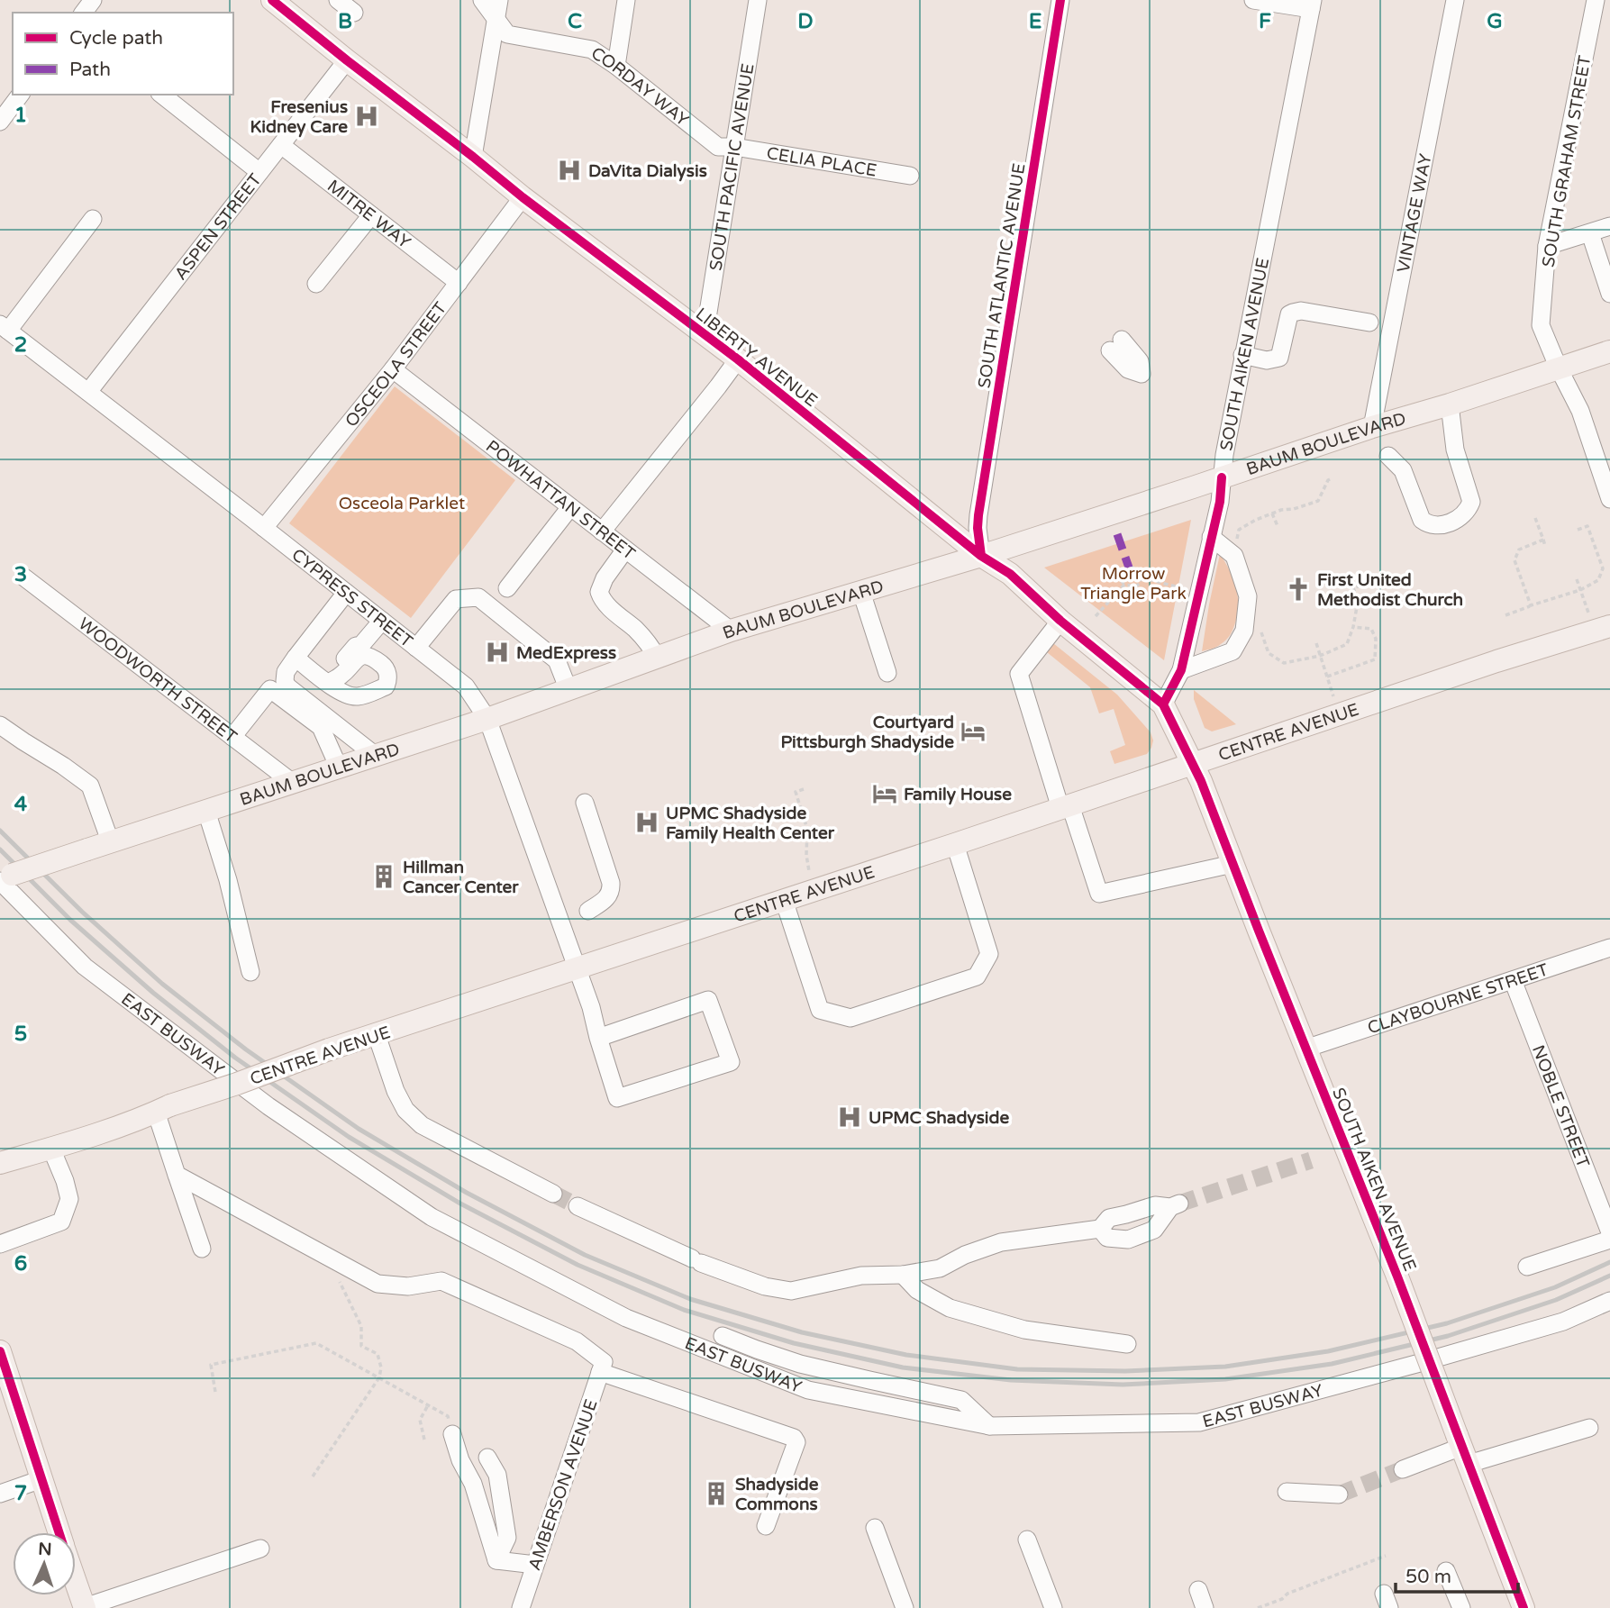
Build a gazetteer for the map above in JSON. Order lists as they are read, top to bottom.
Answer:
{
  "streets": {
    "main road": [
      "SOUTH AIKEN AVENUE",
      "LIBERTY AVENUE",
      "BAUM BOULEVARD",
      "CENTRE AVENUE"
    ],
    "street": [
      "CORDAY WAY",
      "CELIA PLACE",
      "SOUTH GRAHAM STREET",
      "SOUTH PACIFIC AVENUE",
      "MITRE WAY",
      "VINTAGE WAY",
      "ASPEN STREET",
      "SOUTH ATLANTIC AVENUE",
      "OSCEOLA STREET",
      "POWHATTAN STREET",
      "CYPRESS STREET",
      "WOODWORTH STREET",
      "CLAYBOURNE STREET",
      "EAST BUSWAY",
      "NOBLE STREET",
      "AMBERSON AVENUE"
    ]
  },
  "crossings": [
    ["CORDAY WAY", "CELIA PLACE"],
    ["CORDAY WAY", "SOUTH PACIFIC AVENUE"],
    ["CELIA PLACE", "SOUTH PACIFIC AVENUE"],
    ["SOUTH GRAHAM STREET", "BAUM BOULEVARD"],
    ["SOUTH PACIFIC AVENUE", "LIBERTY AVENUE"],
    ["MITRE WAY", "ASPEN STREET"],
    ["MITRE WAY", "OSCEOLA STREET"],
    ["VINTAGE WAY", "BAUM BOULEVARD"],
    ["ASPEN STREET", "LIBERTY AVENUE"],
    ["ASPEN STREET", "CYPRESS STREET"],
    ["SOUTH ATLANTIC AVENUE", "LIBERTY AVENUE"],
    ["SOUTH ATLANTIC AVENUE", "BAUM BOULEVARD"],
    ["SOUTH AIKEN AVENUE", "LIBERTY AVENUE"],
    ["SOUTH AIKEN AVENUE", "BAUM BOULEVARD"],
    ["SOUTH AIKEN AVENUE", "CENTRE AVENUE"],
    ["SOUTH AIKEN AVENUE", "CLAYBOURNE STREET"],
    ["LIBERTY AVENUE", "OSCEOLA STREET"],
    ["LIBERTY AVENUE", "BAUM BOULEVARD"],
    ["LIBERTY AVENUE", "CENTRE AVENUE"],
    ["OSCEOLA STREET", "POWHATTAN STREET"],
    ["OSCEOLA STREET", "CYPRESS STREET"],
    ["BAUM BOULEVARD", "POWHATTAN STREET"],
    ["BAUM BOULEVARD", "CYPRESS STREET"],
    ["BAUM BOULEVARD", "WOODWORTH STREET"],
    ["BAUM BOULEVARD", "EAST BUSWAY"],
    ["CYPRESS STREET", "CENTRE AVENUE"],
    ["CLAYBOURNE STREET", "NOBLE STREET"]
  ],
  "parks": ["Osceola Parklet", "Morrow Triangle Park"],
  "places": {
    "hospital": [
      "Fresenius Kidney Care",
      "DaVita Dialysis",
      "MedExpress",
      "UPMC Shadyside Family Health Center",
      "UPMC Shadyside"
    ],
    "church": ["First United Methodist Church"],
    "hotel": ["Courtyard Pittsburgh Shadyside", "Family House"],
    "building": ["Hillman Cancer Center", "Shadyside Commons"]
  },
  "legend": ["Cycle path", "Path"],
  "scale_bar": "50 m",
  "north": "top",
  "grid": {
    "columns": [
      "B",
      "C",
      "D",
      "E",
      "F",
      "G"
    ],
    "rows": [
      "1",
      "2",
      "3",
      "4",
      "5",
      "6",
      "7"
    ]
  }
}
